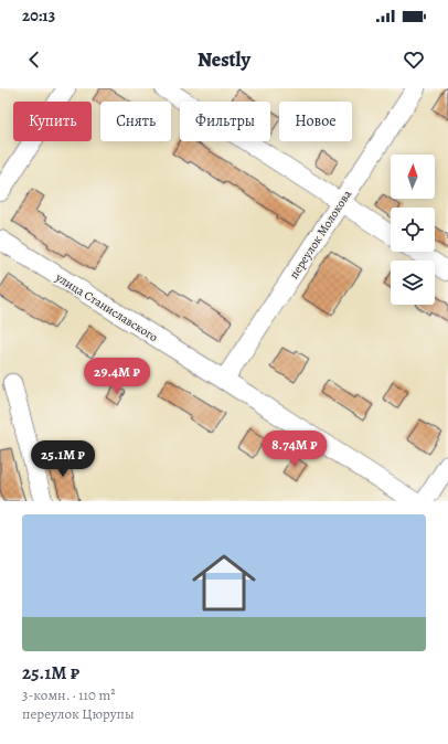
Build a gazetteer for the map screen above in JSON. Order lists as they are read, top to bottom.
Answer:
{
  "streets": {
    "street": ["переулок Молокова", "улица Станиславского"]
  },
  "crossings": [
    ["переулок Молокова", "улица Станиславского"]
  ],
  "north": "top",
  "page": {
    "status": "20:13",
    "header": "Nestly",
    "chip": [
      "Купить",
      "Снять",
      "Фильтры",
      "Новое"
    ],
    "price": ["29.4M ₽", "8.74M ₽", "25.1M ₽"],
    "list": [
      {
        "name": "25.1M ₽",
        "note": "3-комн. · 110 m² · переулок Цюрупы"
      }
    ]
  }
}
